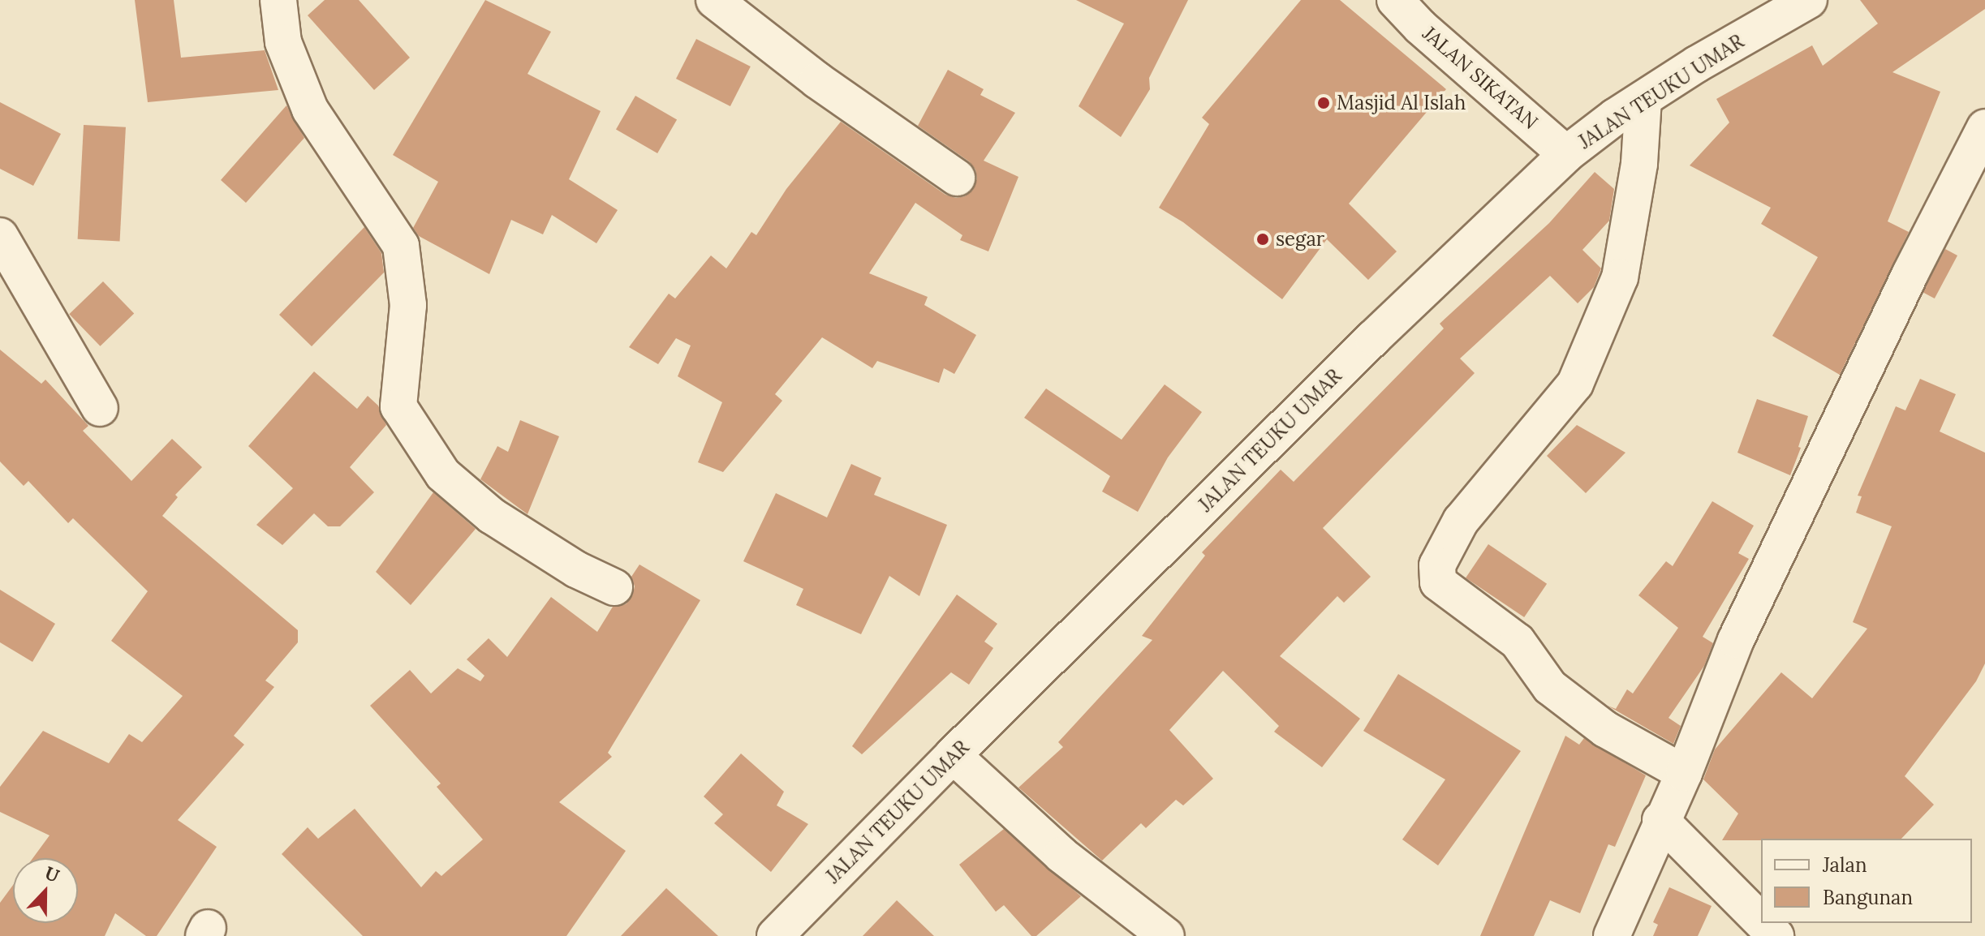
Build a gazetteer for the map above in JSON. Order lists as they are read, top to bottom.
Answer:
{
  "streets": {
    "street": ["JALAN SIKATAN", "JALAN TEUKU UMAR"]
  },
  "crossings": [
    ["JALAN SIKATAN", "JALAN TEUKU UMAR"]
  ],
  "places": ["Masjid Al Islah", "segar"],
  "legend": ["Jalan", "Bangunan"],
  "north": "top"
}
